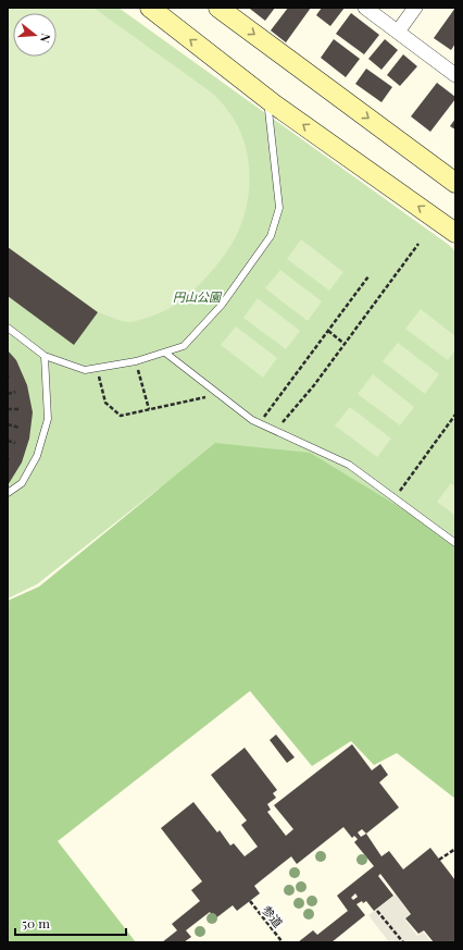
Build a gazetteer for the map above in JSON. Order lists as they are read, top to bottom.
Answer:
{
  "streets": {
    "path": ["参道"]
  },
  "parks": ["円山公園"],
  "scale_bar": "50 m",
  "north": "right"
}
